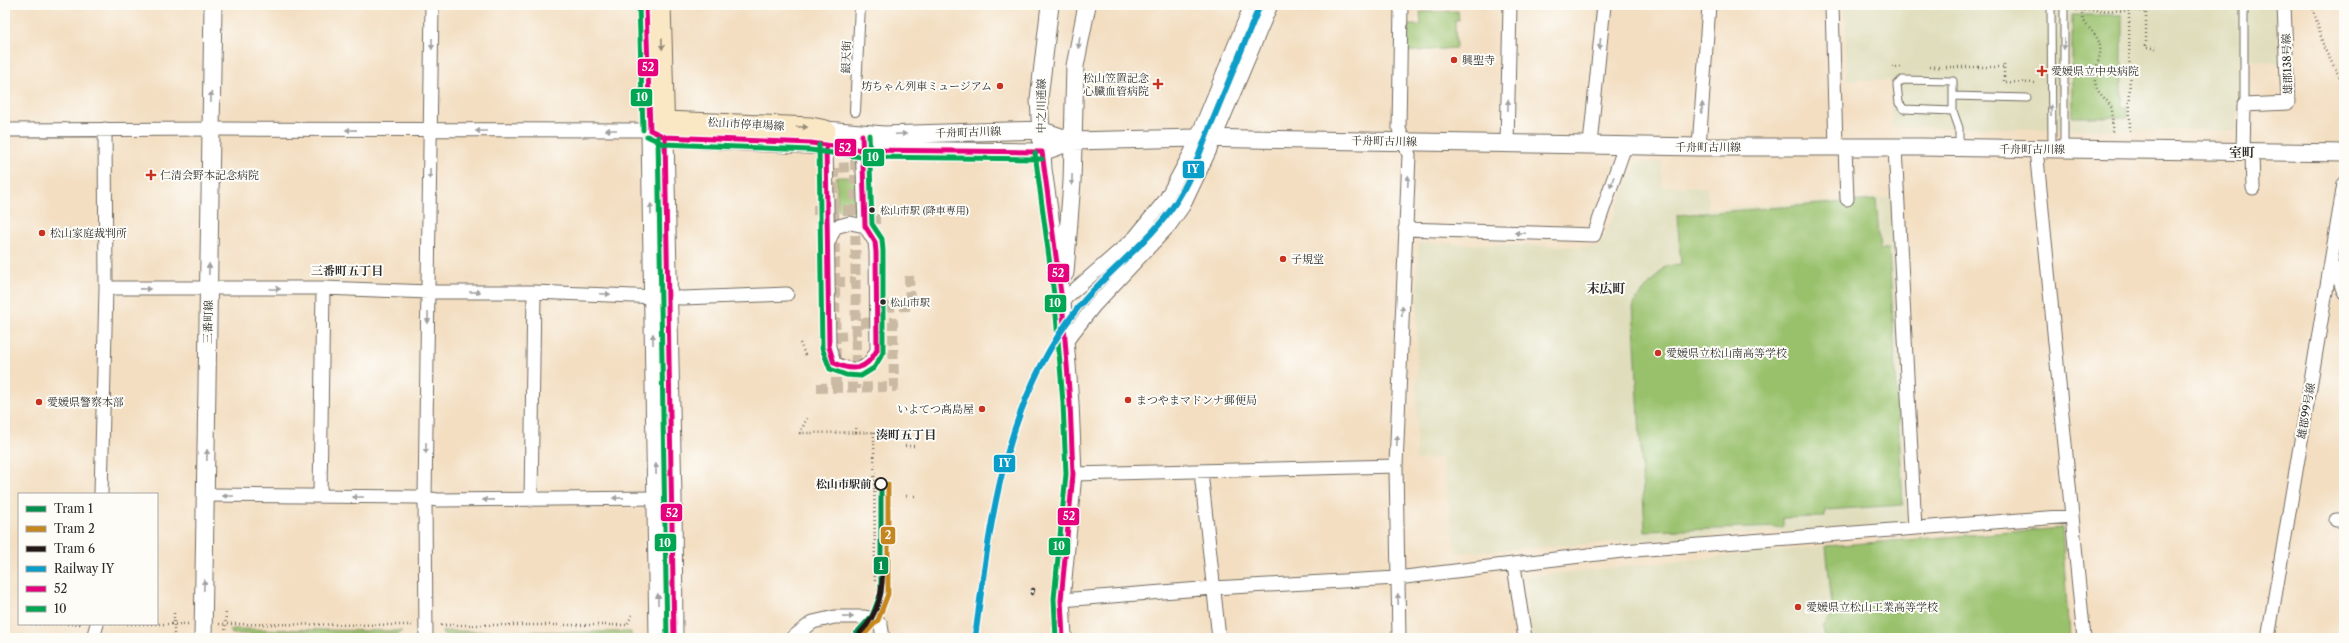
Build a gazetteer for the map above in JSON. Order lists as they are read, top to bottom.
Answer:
{
  "streets": {
    "main road": ["松山市停車場線"],
    "street": [
      "銀天街",
      "雄郡138号線",
      "中之川通線",
      "千舟町古川線",
      "三番町線",
      "雄郡99号線"
    ]
  },
  "crossings": [
    ["中之川通線", "千舟町古川線"]
  ],
  "districts": [
    "室町",
    "三番町五丁目",
    "末広町",
    "湊町五丁目"
  ],
  "places": {
    "other": [
      "興聖寺",
      "坊ちゃん列車ミュージアム",
      "松山市駅 (降車専用)",
      "松山家庭裁判所",
      "子規堂",
      "松山市駅",
      "愛媛県立松山南高等学校",
      "まつやまマドンナ郵便局",
      "愛媛県警察本部",
      "いよてつ髙島屋",
      "松山市駅前",
      "愛媛県立松山工業高等学校"
    ],
    "health": ["愛媛県立中央病院", "松山笠置記念 心臓血管病院", "仁清会野本記念病院"]
  },
  "lines": [
    "rail line IY",
    "transit line 52",
    "transit line 10",
    "tram line 1",
    "tram line 2",
    "tram line 6"
  ],
  "legend": [
    "Tram 1",
    "Tram 2",
    "Tram 6",
    "Railway IY",
    "52",
    "10"
  ]
}
